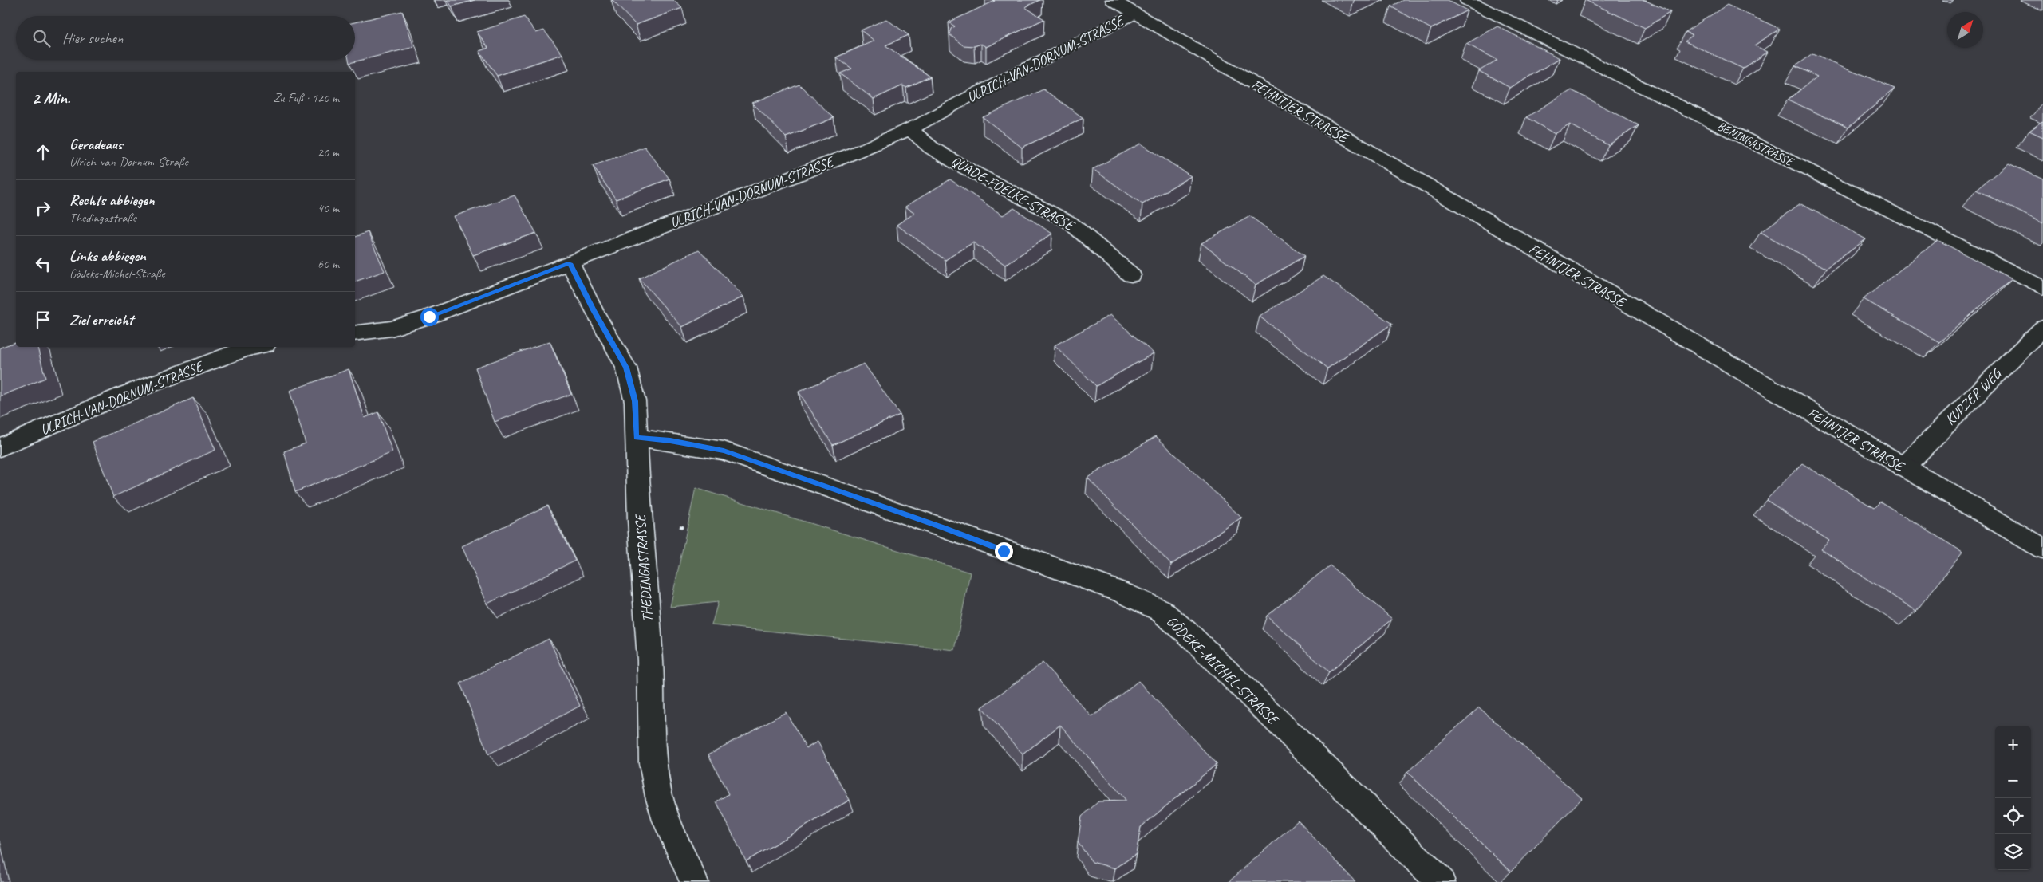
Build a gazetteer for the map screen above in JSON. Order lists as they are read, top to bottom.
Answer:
{
  "streets": {
    "street": [
      "ULRICH-VAN-DORNUM-STRASSE",
      "FEHNTJER STRASSE",
      "BENINGASTRASSE",
      "QUADE-FOELKE-STRASSE",
      "KURZER WEG",
      "THEDINGASTRASSE",
      "GÖDEKE-MICHEL-STRASSE"
    ]
  },
  "crossings": [
    ["ULRICH-VAN-DORNUM-STRASSE", "FEHNTJER STRASSE"],
    ["ULRICH-VAN-DORNUM-STRASSE", "QUADE-FOELKE-STRASSE"],
    ["ULRICH-VAN-DORNUM-STRASSE", "THEDINGASTRASSE"],
    ["FEHNTJER STRASSE", "KURZER WEG"],
    ["THEDINGASTRASSE", "GÖDEKE-MICHEL-STRASSE"]
  ],
  "north": "top right",
  "page": {
    "search": "Hier suchen",
    "heading": ["2 Min.", "Zu Fuß · 120 m"],
    "list": [
      ["Geradeaus", "Ulrich-van-Dornum-Straße", "20 m"],
      ["Rechts abbiegen", "Thedingastraße", "40 m"],
      ["Links abbiegen", "Gödeke-Michel-Straße", "60 m"],
      "Ziel erreicht"
    ],
    "map_buttons": ["+", "−"]
  }
}
